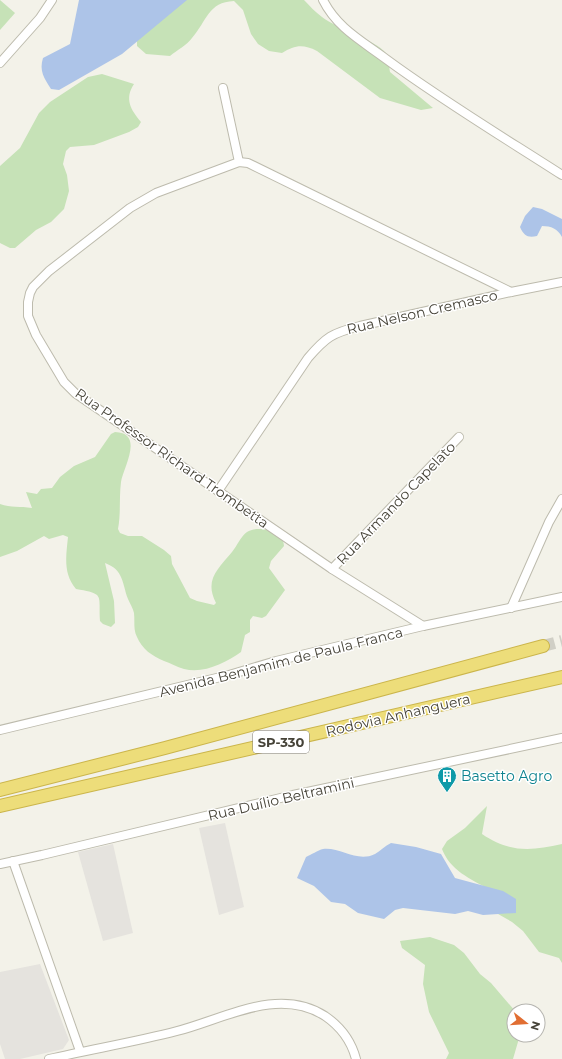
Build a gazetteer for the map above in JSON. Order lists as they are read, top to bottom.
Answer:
{
  "streets": {
    "highway": ["Rodovia Anhanguera", "SP-330"],
    "street": [
      "Rua Nelson Cremasco",
      "Rua Professor Richard Trombetta",
      "Rua Armando Capelato",
      "Avenida Benjamim de Paula Franca",
      "Rua Duílio Beltramini"
    ]
  },
  "crossings": [
    ["Rua Nelson Cremasco", "Rua Professor Richard Trombetta"],
    ["Rua Professor Richard Trombetta", "Rua Armando Capelato"],
    ["Rua Professor Richard Trombetta", "Avenida Benjamim de Paula Franca"]
  ],
  "places": {
    "building": ["Basetto Agro"]
  },
  "north": "right"
}
